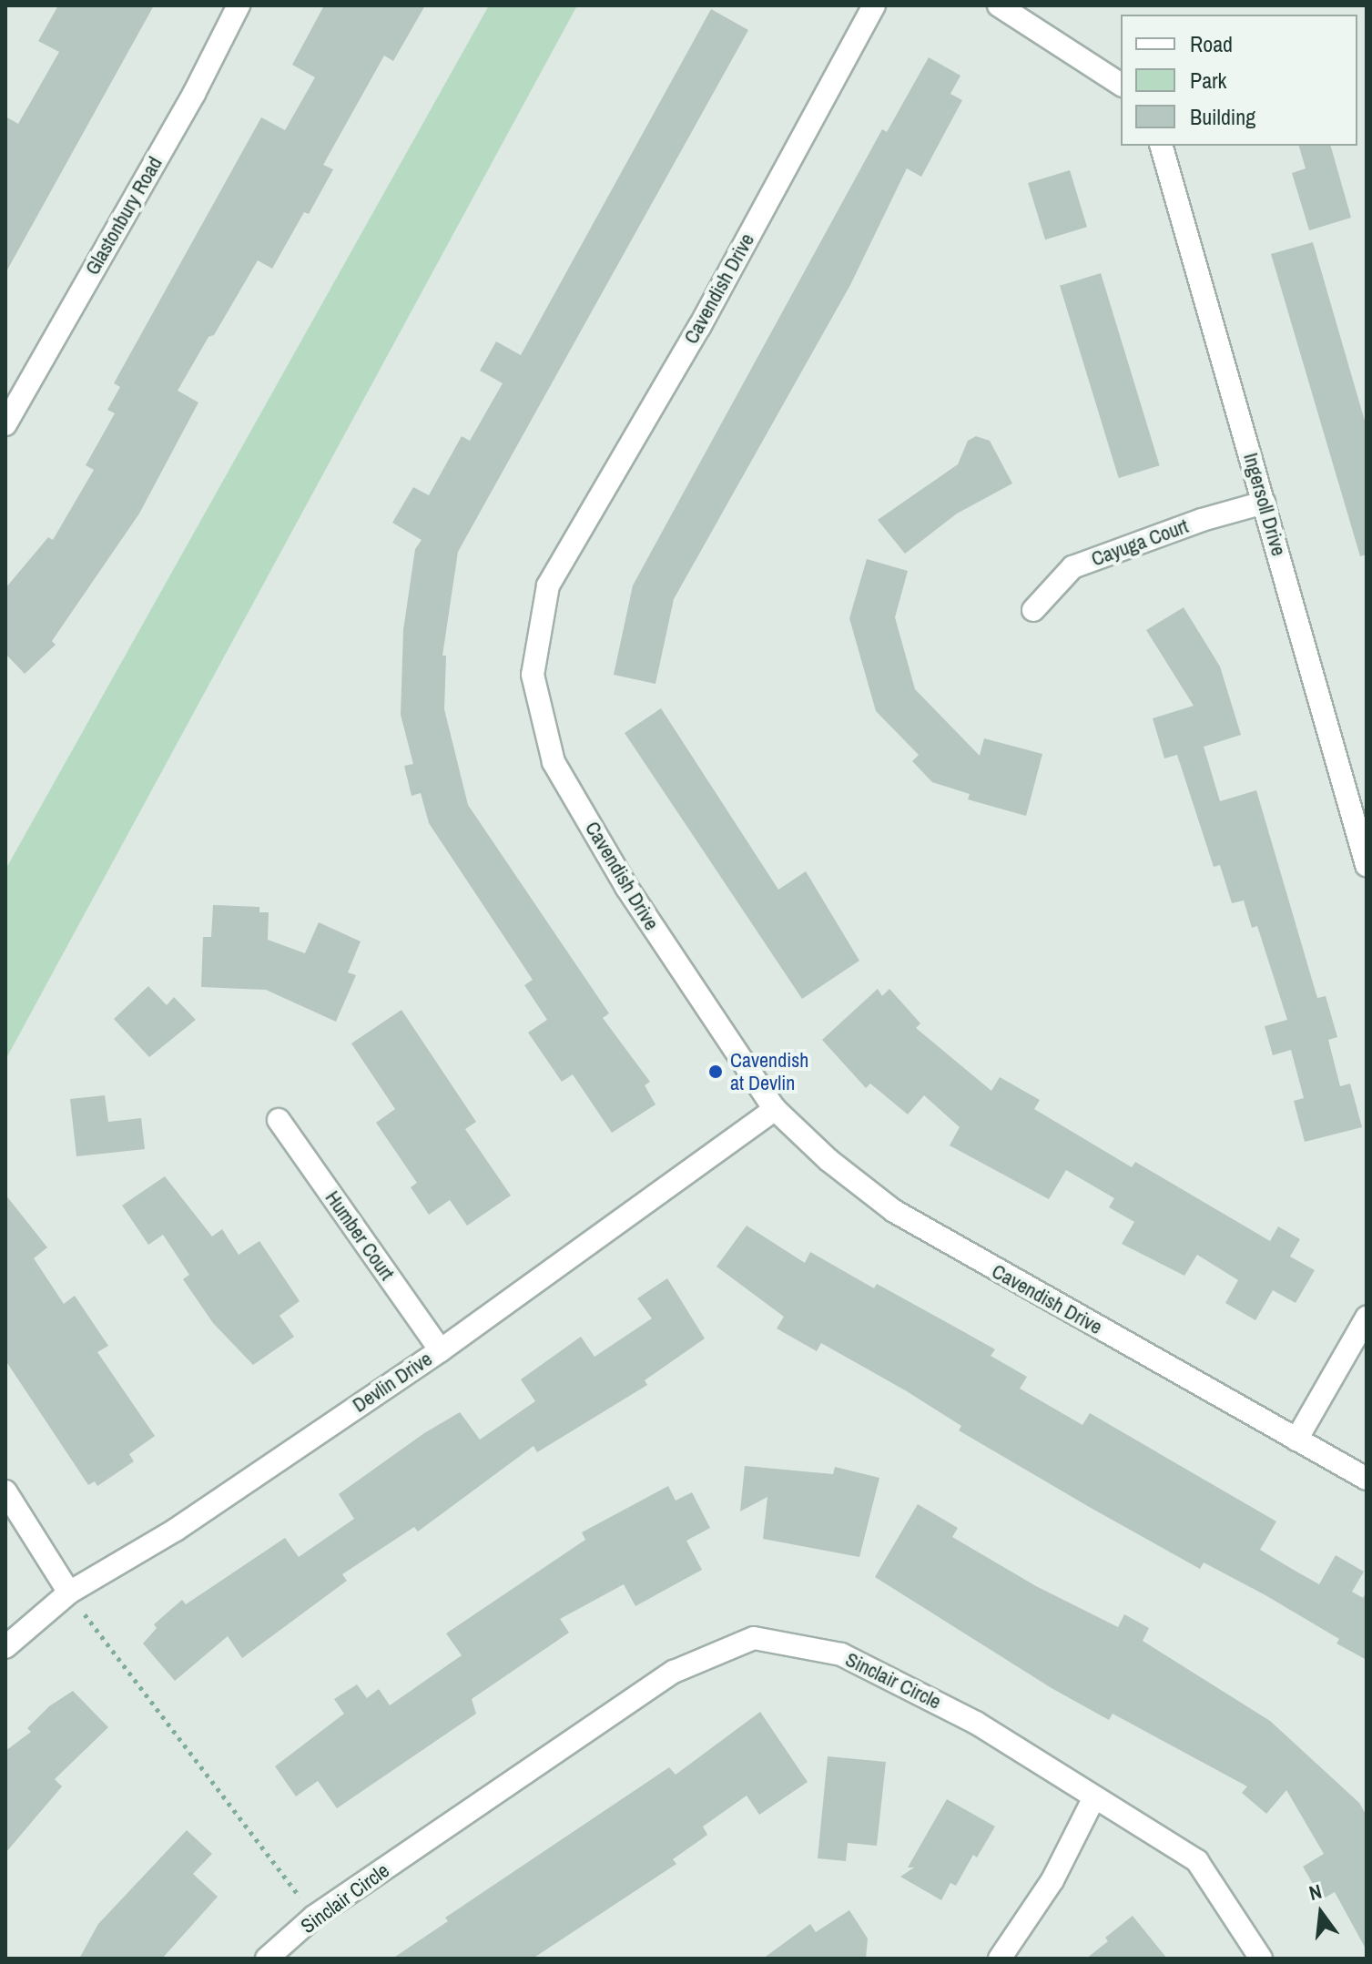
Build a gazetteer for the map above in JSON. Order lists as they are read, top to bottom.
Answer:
{
  "streets": {
    "street": [
      "Glastonbury Road",
      "Cavendish Drive",
      "Ingersoll Drive",
      "Cayuga Court",
      "Humber Court",
      "Devlin Drive",
      "Sinclair Circle"
    ]
  },
  "crossings": [
    ["Cavendish Drive", "Devlin Drive"],
    ["Ingersoll Drive", "Cayuga Court"],
    ["Humber Court", "Devlin Drive"]
  ],
  "places": ["Cavendish at Devlin"],
  "legend": ["Road", "Park", "Building"],
  "north": "top"
}
